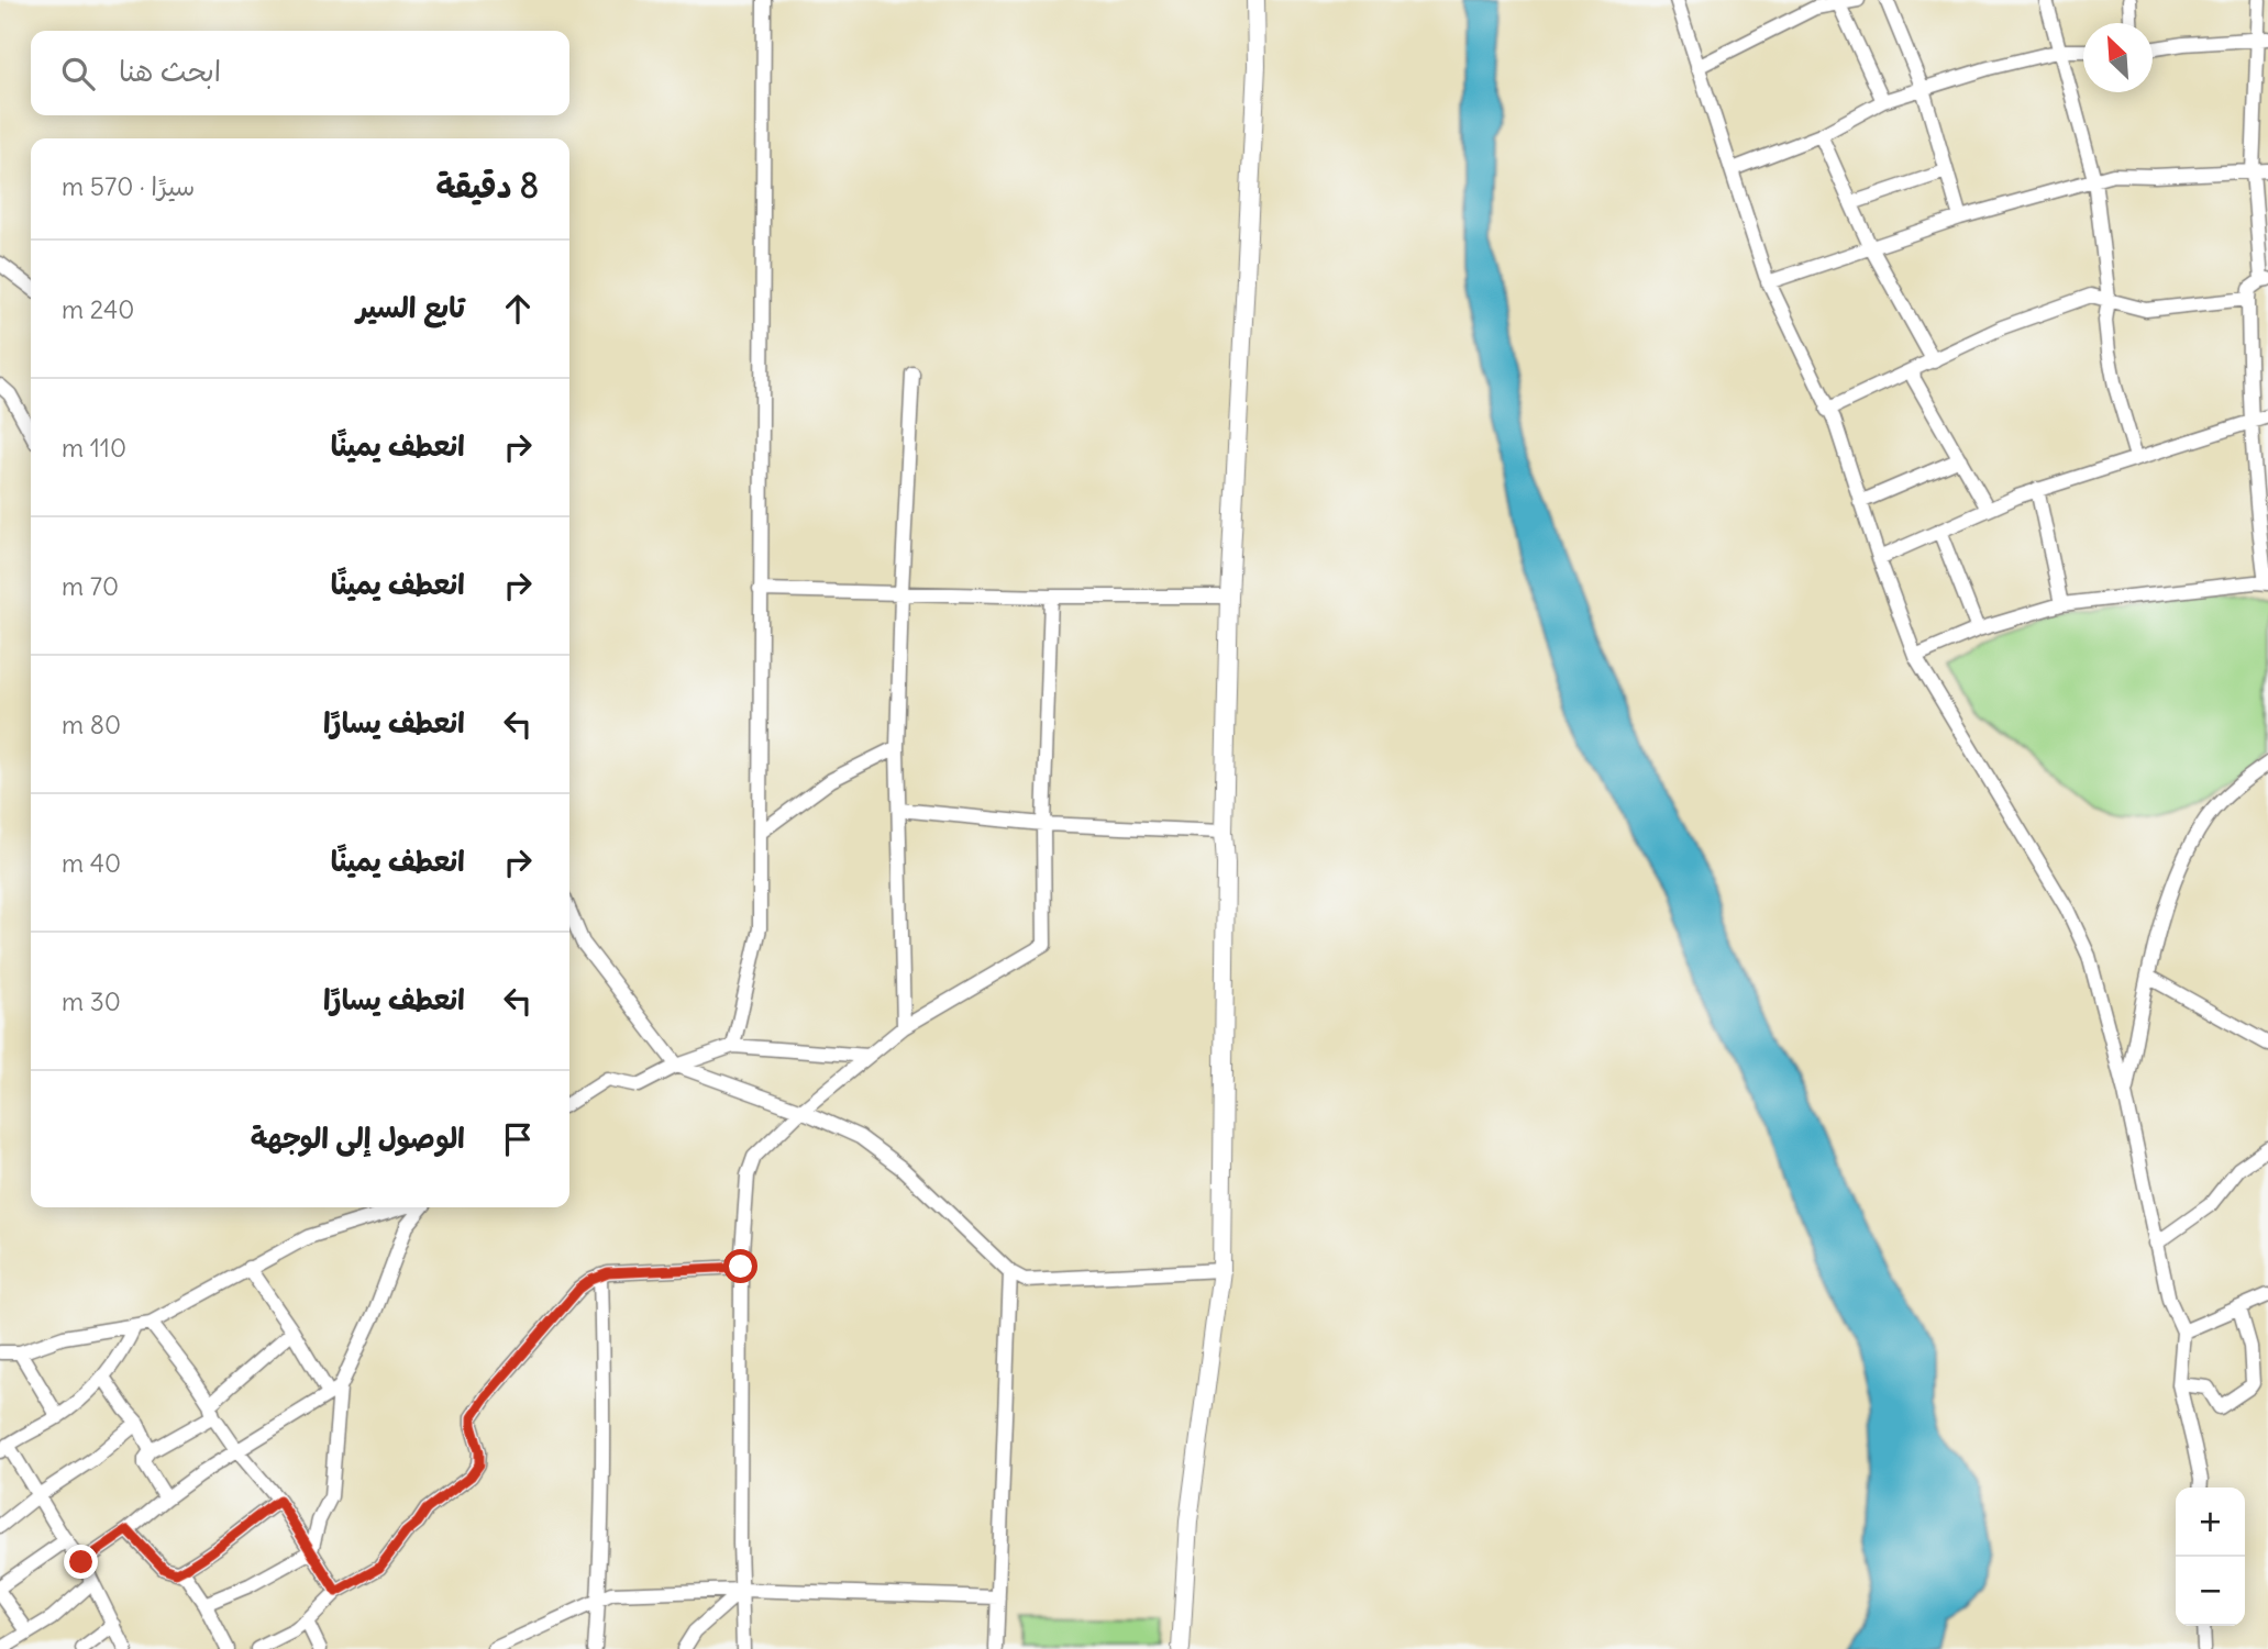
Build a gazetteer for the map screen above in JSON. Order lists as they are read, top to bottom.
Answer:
{
  "north": "top left",
  "page": {
    "search": "ابحث هنا",
    "heading": ["8 دقيقة", "سيرًا · 570 m"],
    "list": [
      ["تابع السير", "240 m"],
      ["انعطف يمينًا", "110 m"],
      ["انعطف يمينًا", "70 m"],
      ["انعطف يسارًا", "80 m"],
      ["انعطف يمينًا", "40 m"],
      ["انعطف يسارًا", "30 m"],
      "الوصول إلى الوجهة"
    ],
    "map_buttons": ["+", "−"]
  }
}
